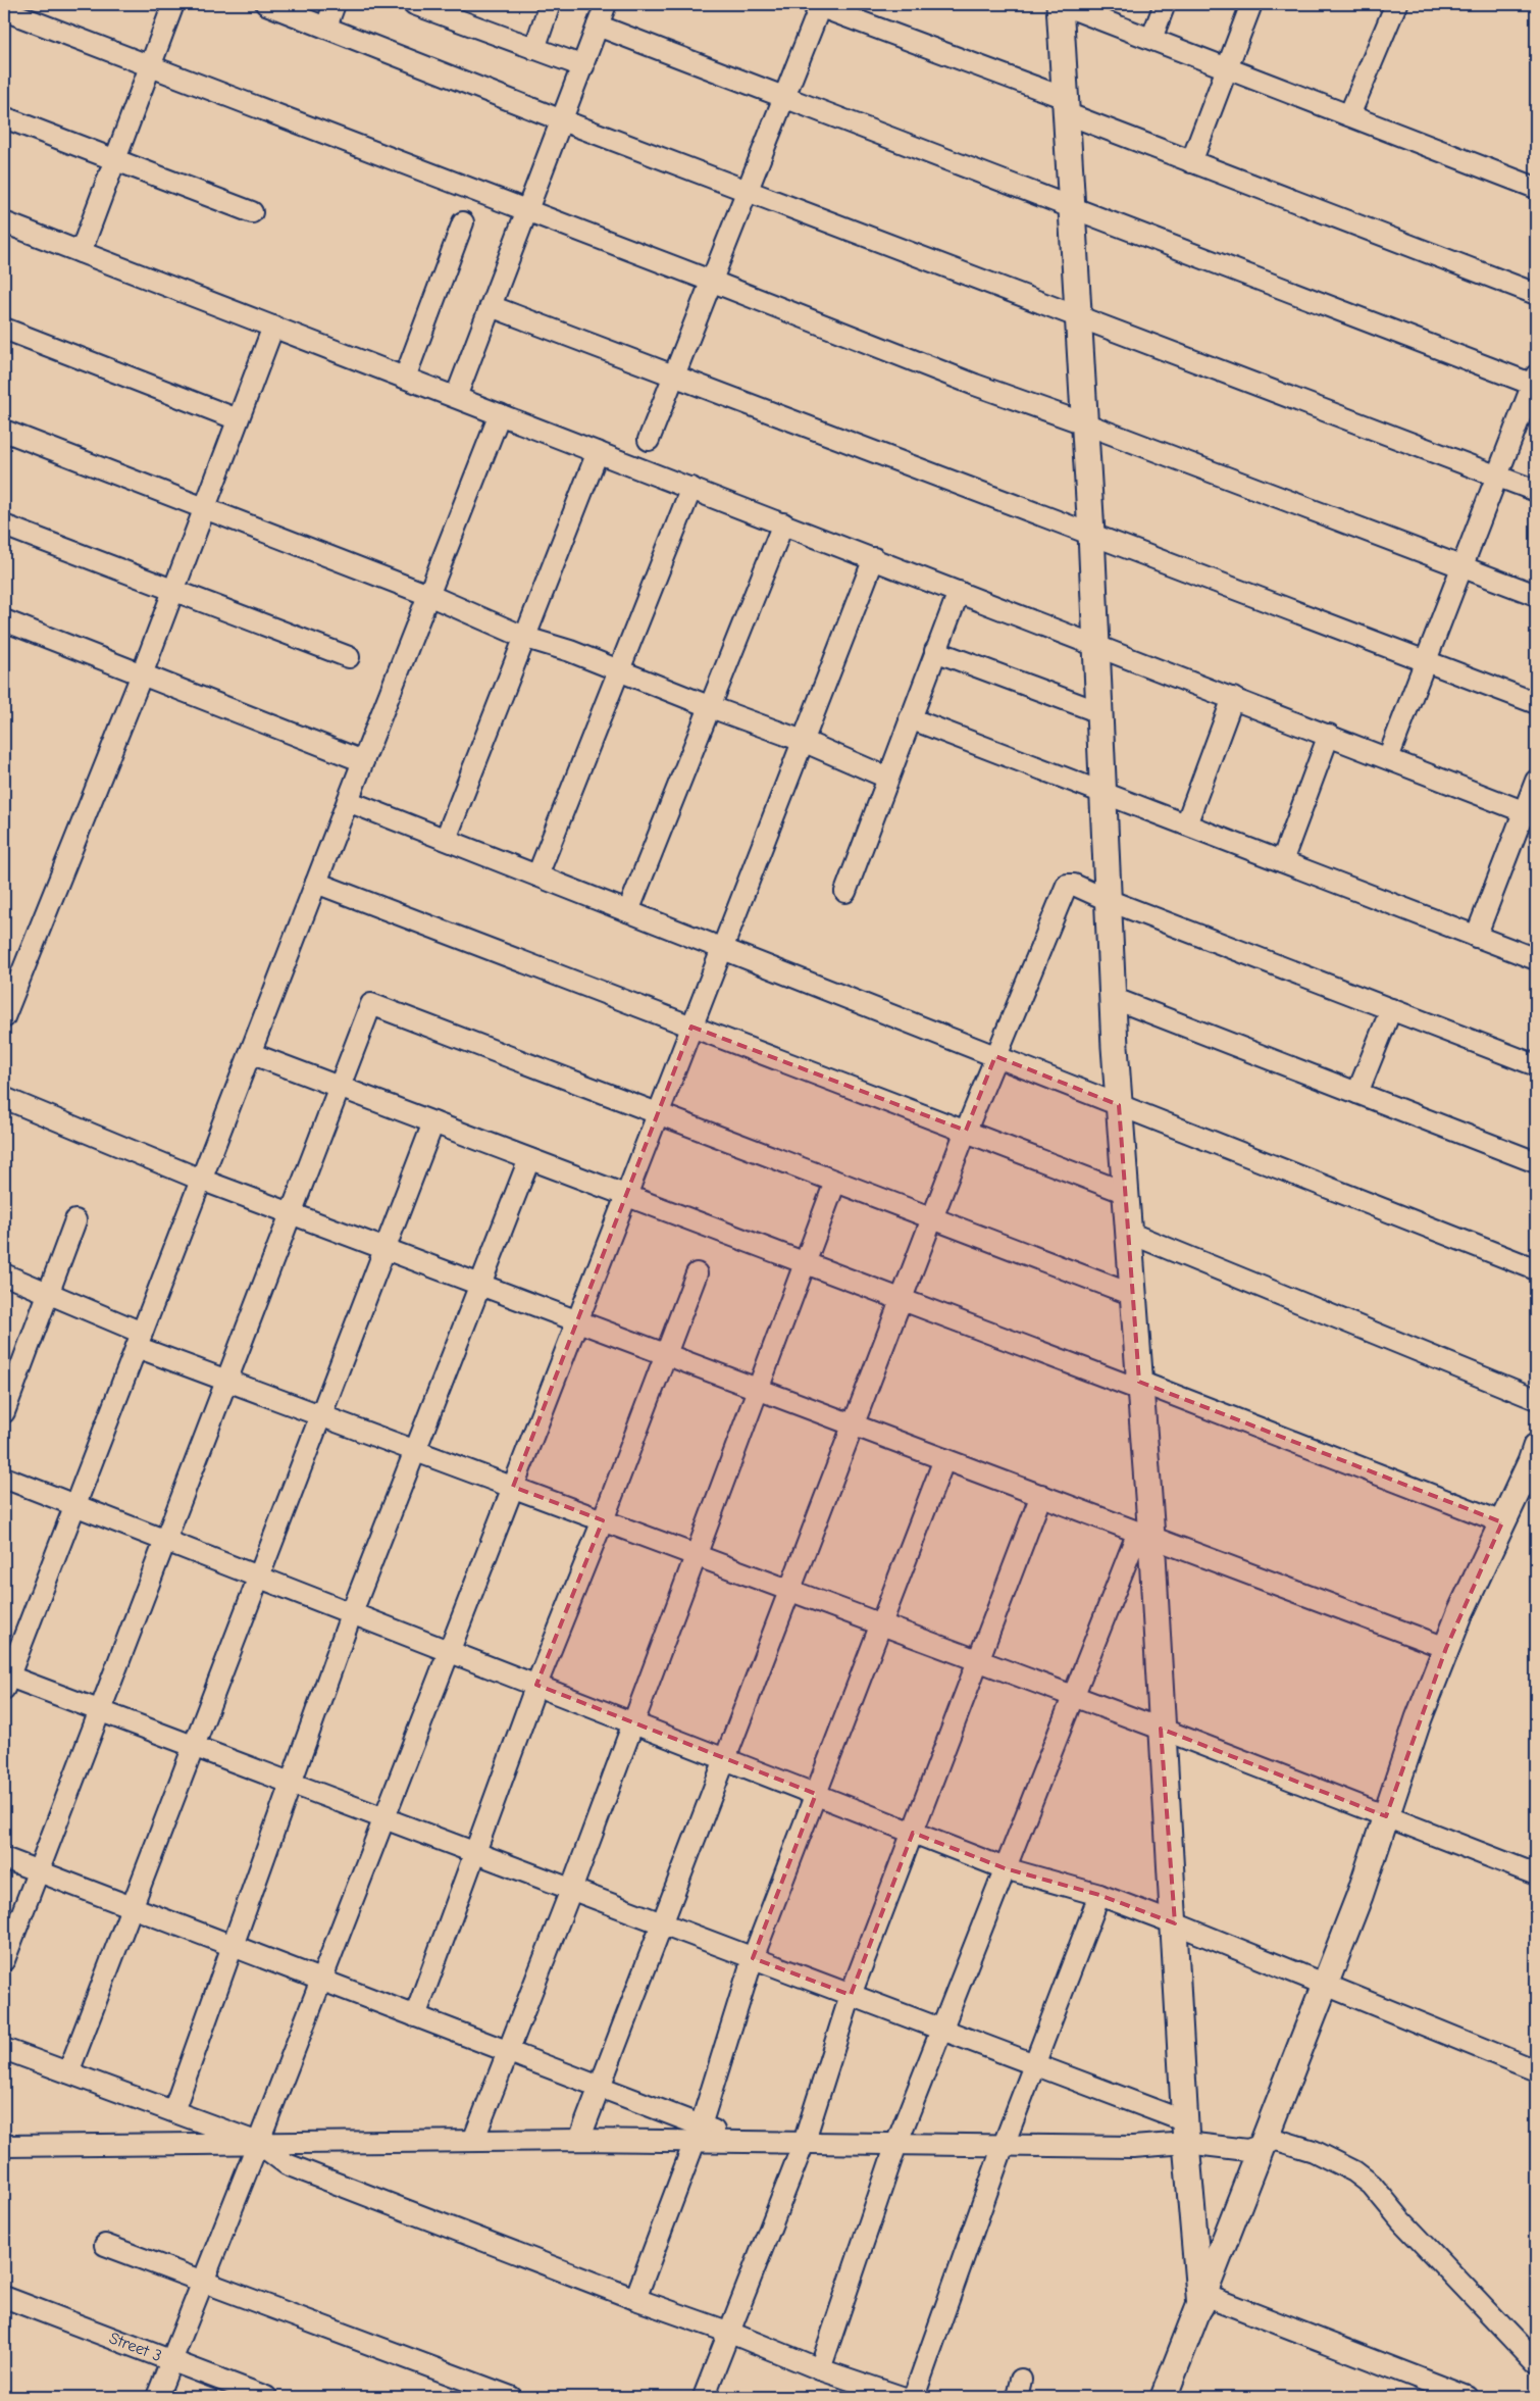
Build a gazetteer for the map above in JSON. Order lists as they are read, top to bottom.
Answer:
{
  "streets": {
    "street": ["Street 3"]
  }
}
